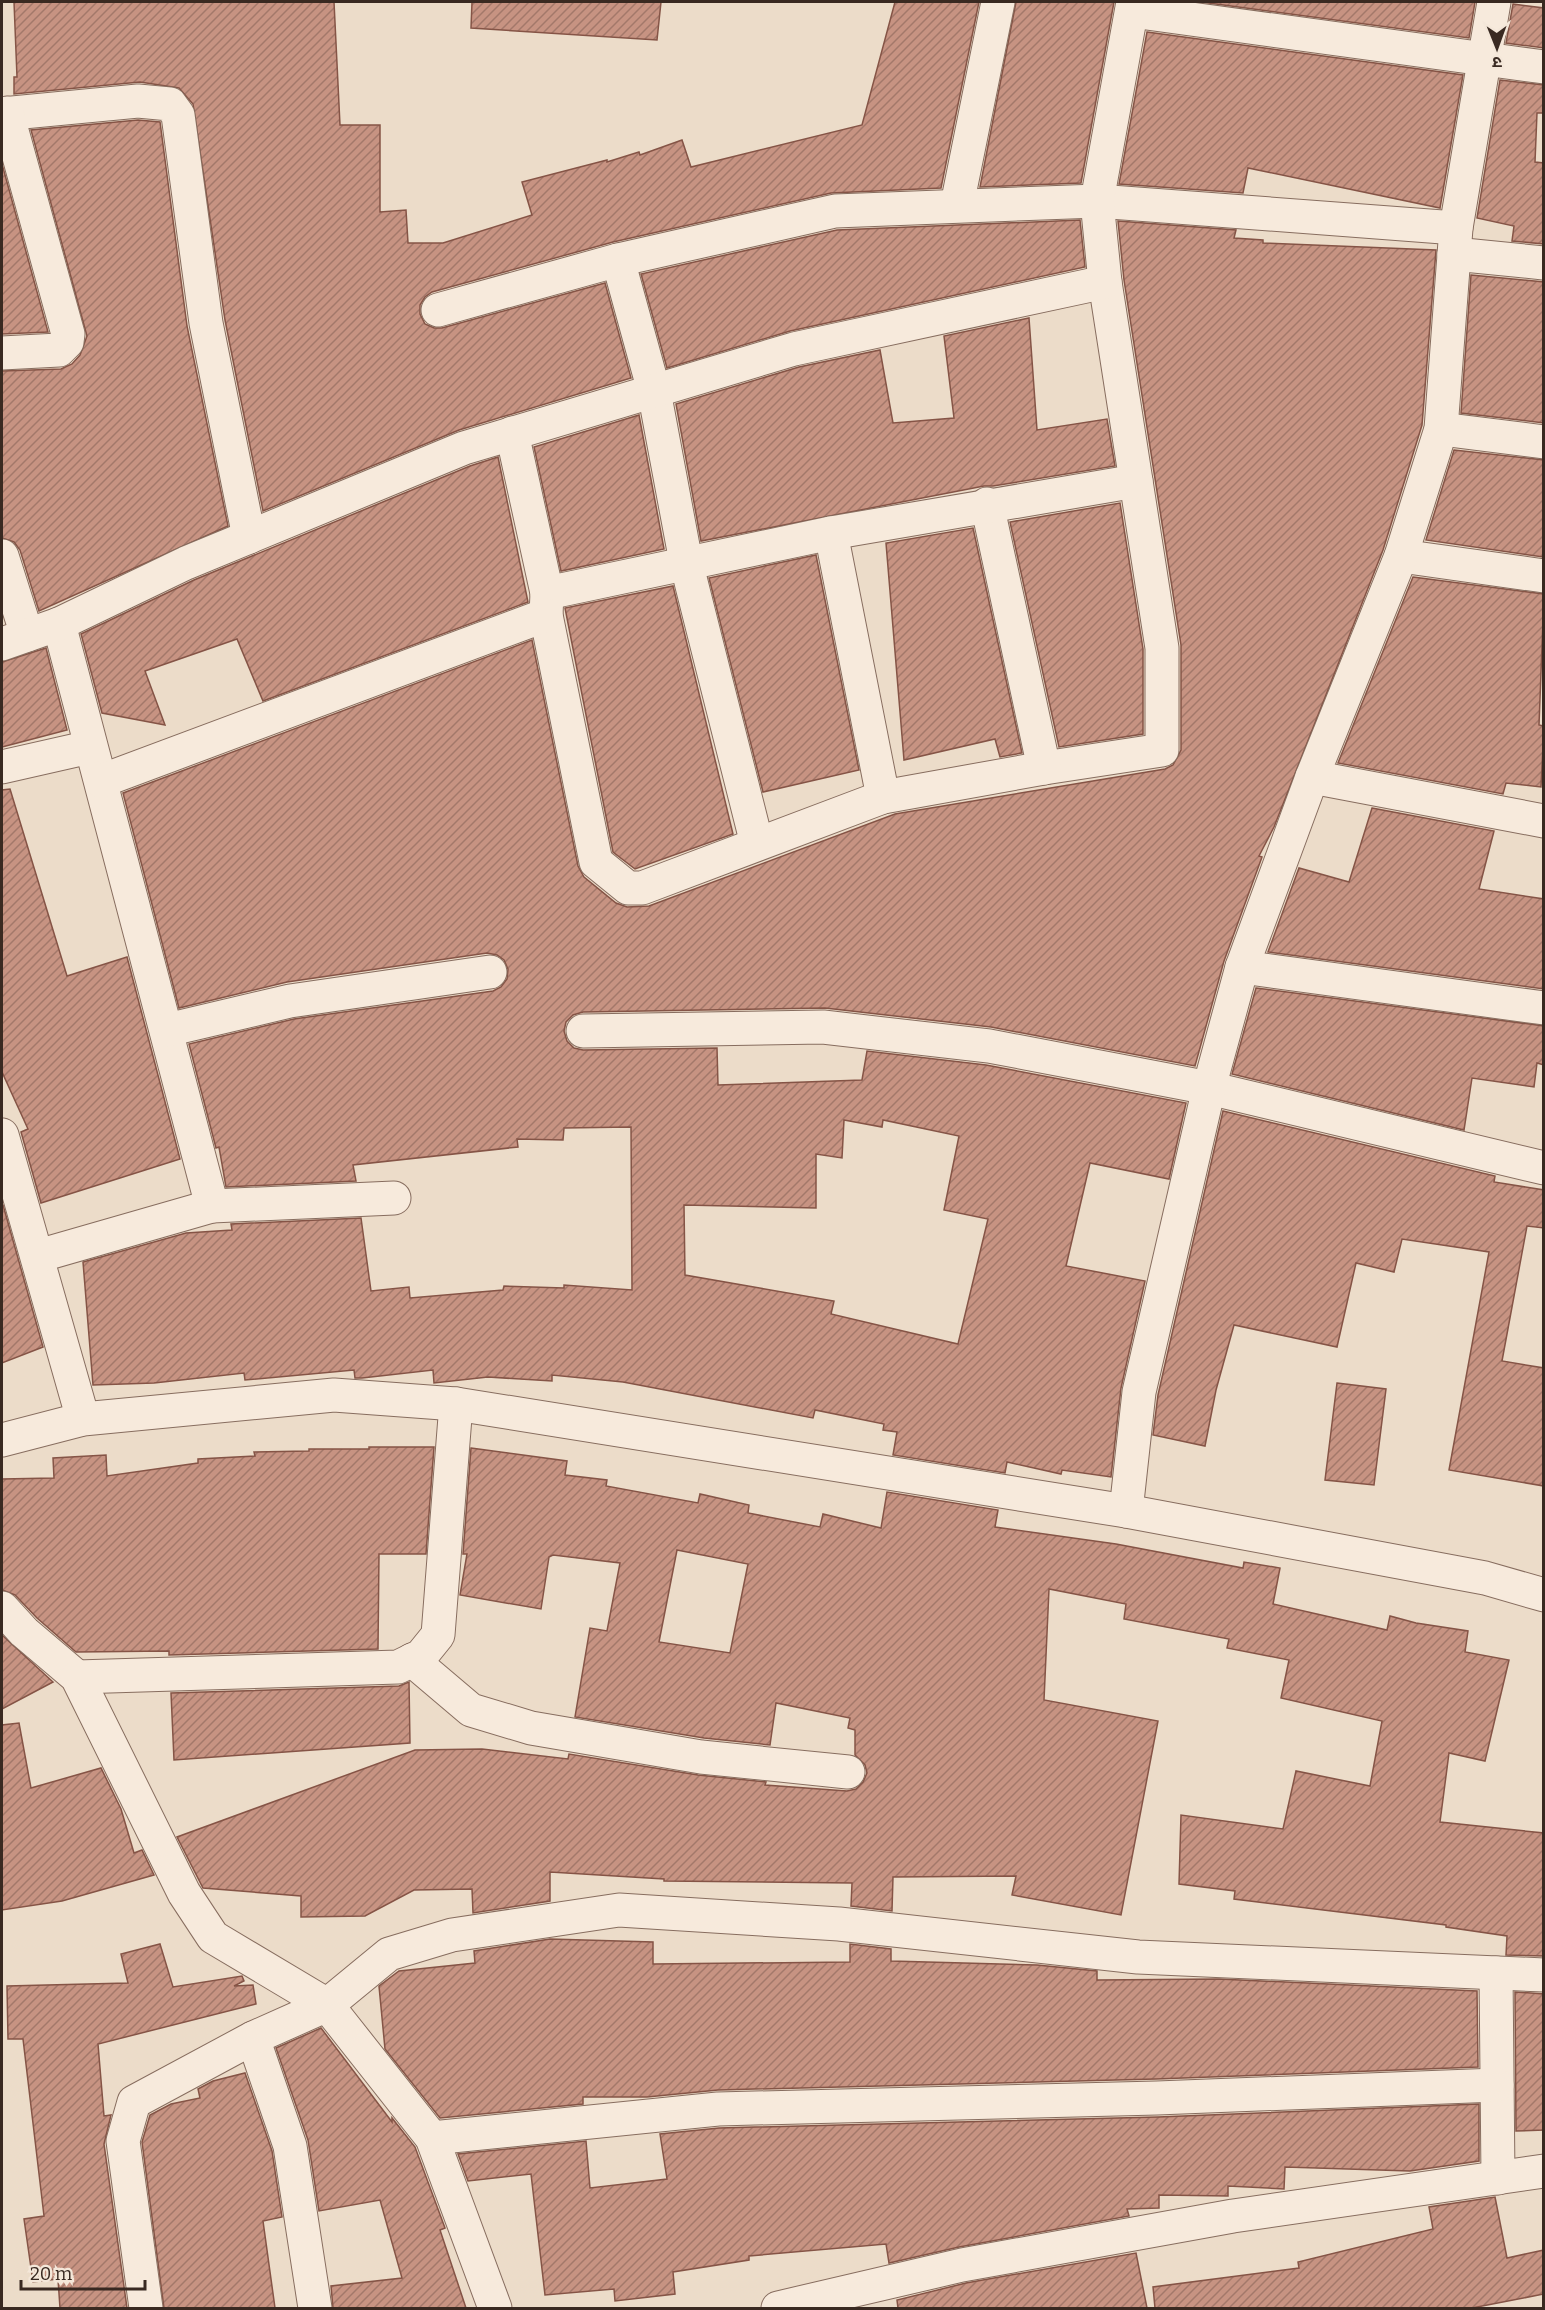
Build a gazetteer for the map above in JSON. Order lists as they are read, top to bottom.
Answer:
{
  "scale_bar": "20 m",
  "north": "bottom"
}
